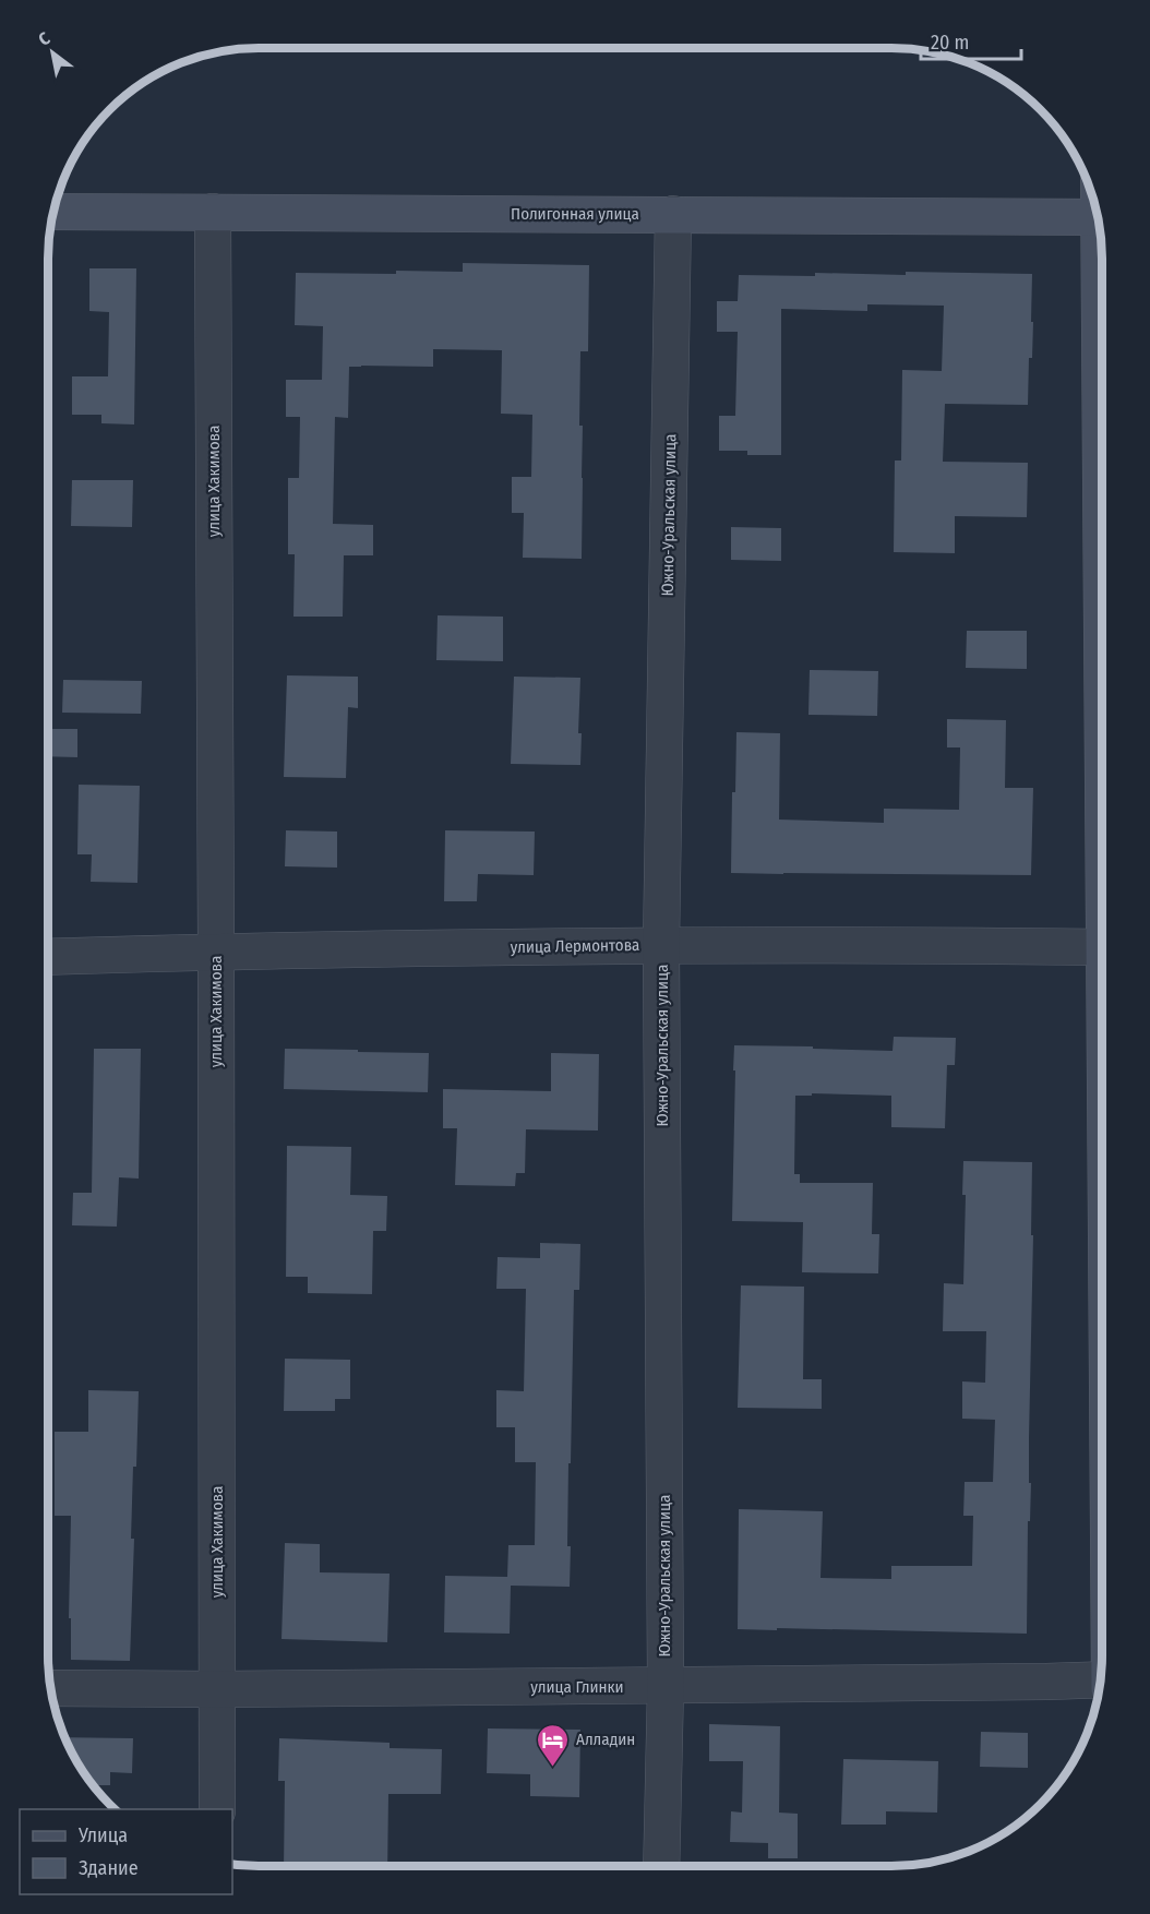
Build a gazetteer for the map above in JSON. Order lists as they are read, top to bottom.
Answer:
{
  "streets": {
    "street": [
      "Полигонная улица",
      "улица Хакимова",
      "Южно-Уральская улица",
      "улица Лермонтова",
      "улица Глинки"
    ]
  },
  "crossings": [
    ["Полигонная улица", "улица Хакимова"],
    ["Полигонная улица", "Южно-Уральская улица"],
    ["улица Хакимова", "улица Лермонтова"],
    ["улица Хакимова", "улица Глинки"],
    ["Южно-Уральская улица", "улица Лермонтова"],
    ["Южно-Уральская улица", "улица Глинки"]
  ],
  "places": {
    "hotel": ["Алладин"]
  },
  "legend": ["Улица", "Здание"],
  "scale_bar": "20 m",
  "north": "top left"
}
